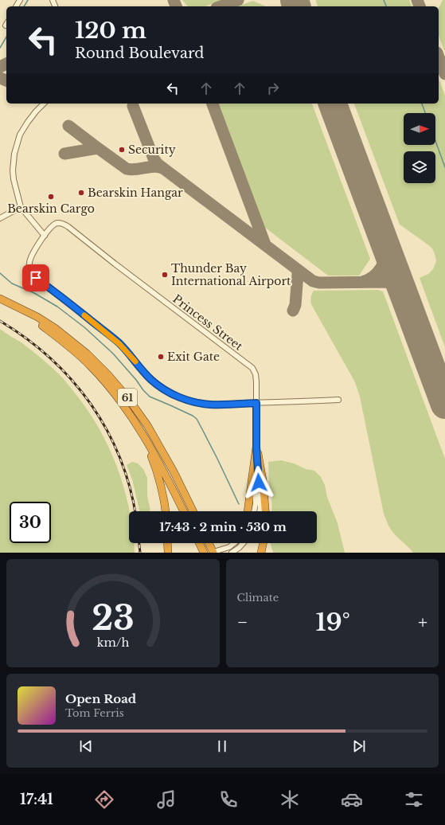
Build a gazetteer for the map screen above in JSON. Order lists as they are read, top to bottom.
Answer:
{
  "streets": {
    "highway": ["61"],
    "street": ["Princess Street"]
  },
  "places": [
    "Security",
    "Bearskin Hangar",
    "Bearskin Cargo",
    "Thunder Bay International Airport",
    "Exit Gate"
  ],
  "north": "right",
  "page": {
    "turn": ["120 m", "Round Boulevard"],
    "limit": "30",
    "trip": "17:43 · 2 min · 530 m",
    "tile": "Climate",
    "heat": ["−", "19°", "+"],
    "song": ["Open Road", "Tom Ferris"],
    "tabs": "17:41",
    "gauge": ["23", "km/h"]
  }
}
